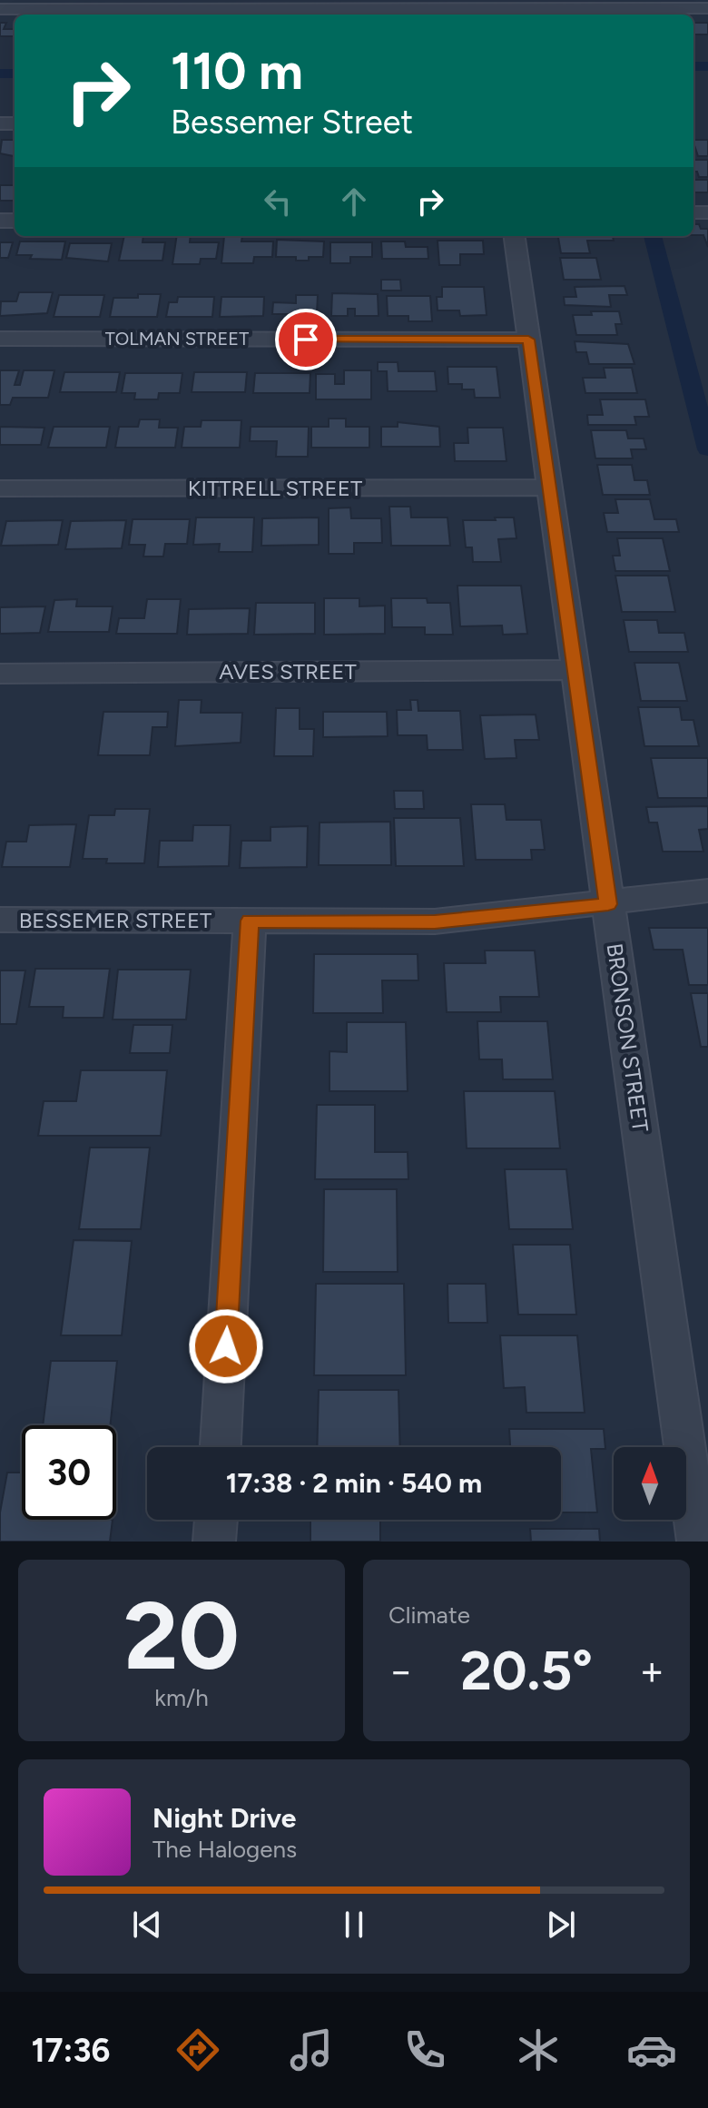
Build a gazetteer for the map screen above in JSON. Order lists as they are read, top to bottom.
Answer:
{
  "streets": {
    "street": [
      "TOLMAN STREET",
      "KITTRELL STREET",
      "AVES STREET",
      "BESSEMER STREET",
      "BRONSON STREET"
    ]
  },
  "crossings": [
    ["TOLMAN STREET", "BRONSON STREET"],
    ["KITTRELL STREET", "BRONSON STREET"],
    ["AVES STREET", "BRONSON STREET"],
    ["BESSEMER STREET", "BRONSON STREET"]
  ],
  "north": "top",
  "page": {
    "turn": ["110 m", "Bessemer Street"],
    "limit": "30",
    "trip": "17:38 · 2 min · 540 m",
    "tile": [
      ["20", "km/h"],
      "Climate"
    ],
    "heat": ["−", "20.5°", "+"],
    "song": ["Night Drive", "The Halogens"],
    "tabs": "17:36"
  }
}
